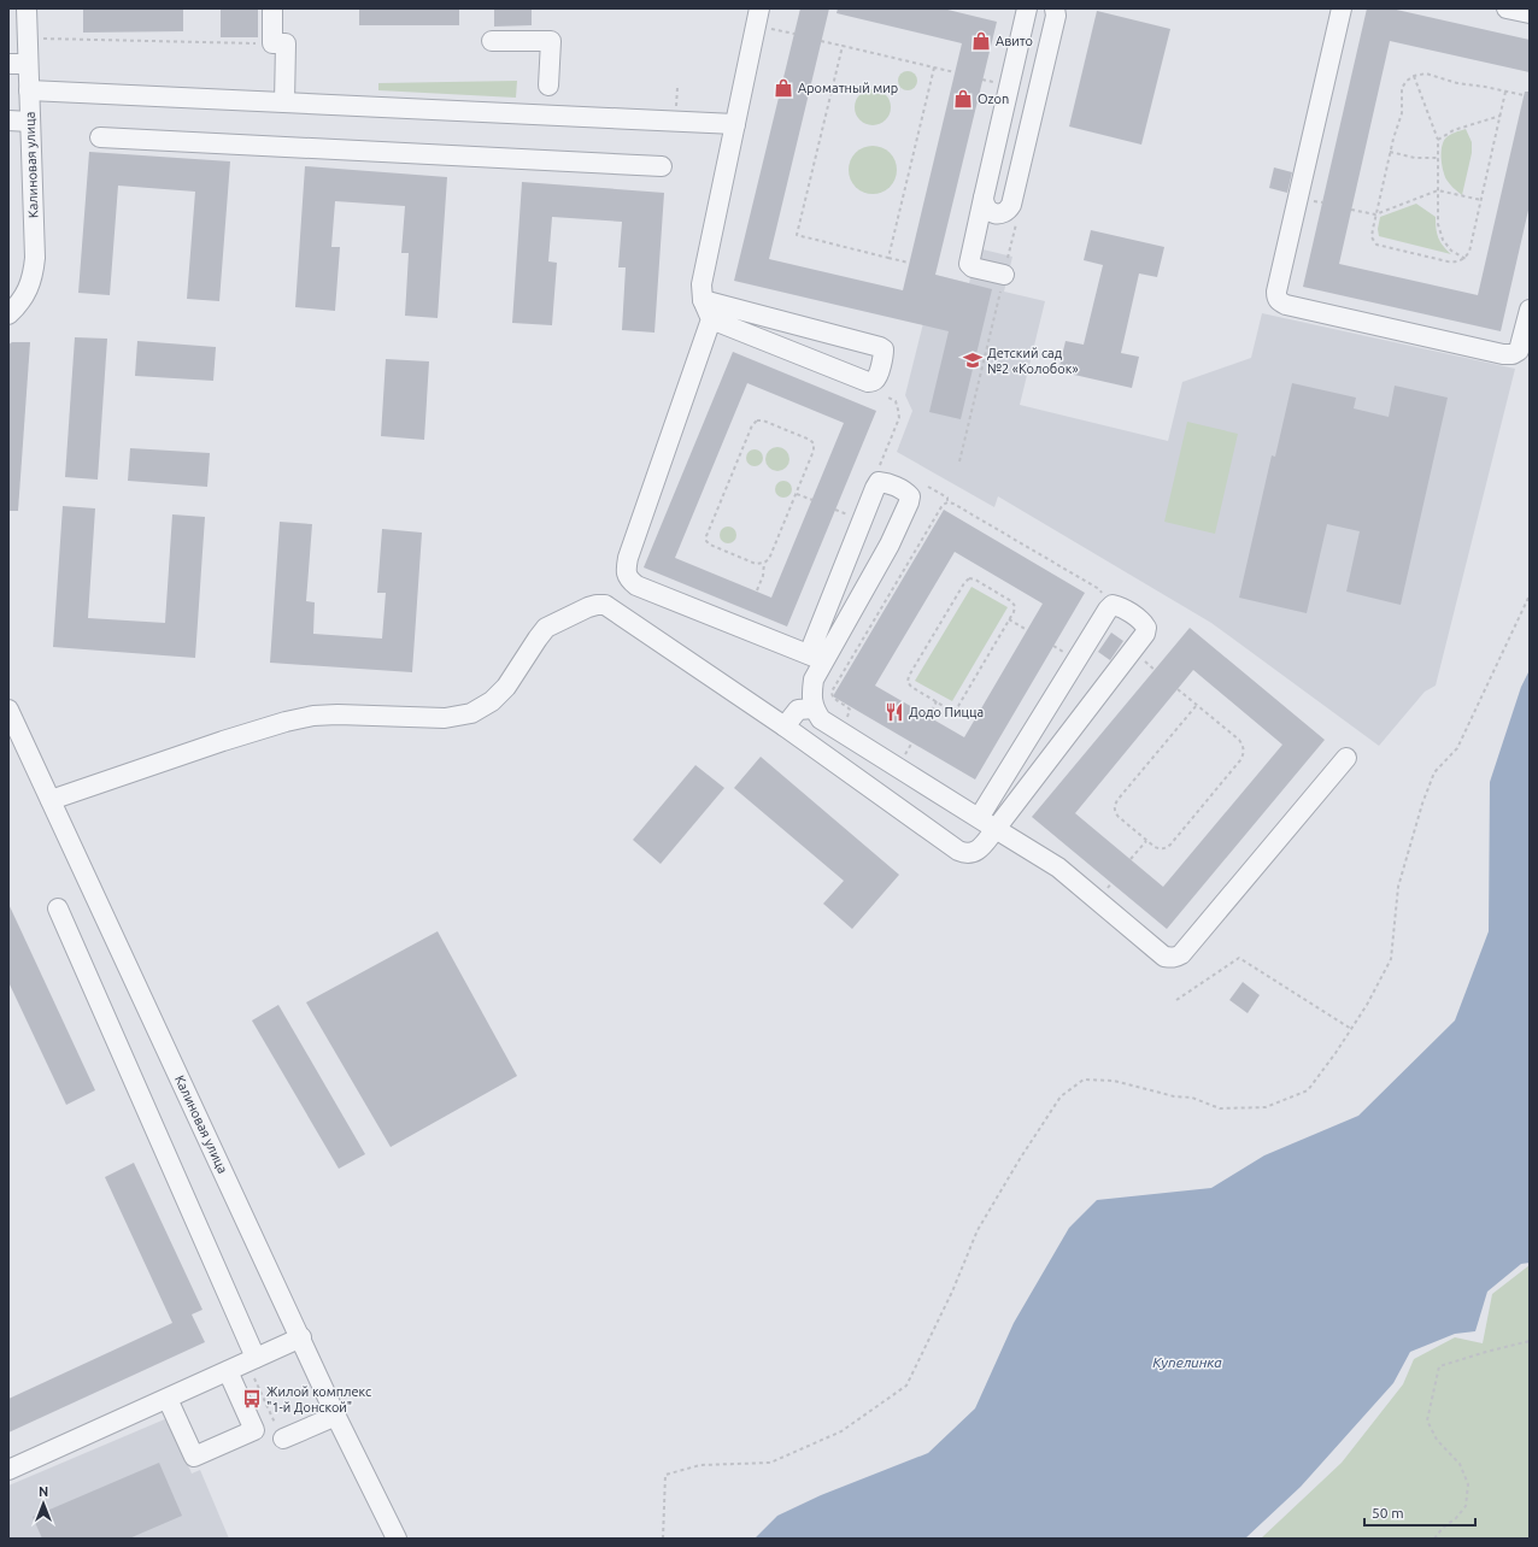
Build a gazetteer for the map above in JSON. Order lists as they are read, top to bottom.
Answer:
{
  "streets": {
    "street": ["Калиновая улица"]
  },
  "water": ["Купелинка"],
  "places": {
    "shop": ["Авито", "Ароматный мир", "Ozon"],
    "school or university": ["Детский сад №2 «Колобок»"],
    "restaurant": ["Додо Пицца"],
    "bus stop": ["Жилой комплекс \"1-й Донской\""]
  },
  "scale_bar": "50 m",
  "north": "top"
}
